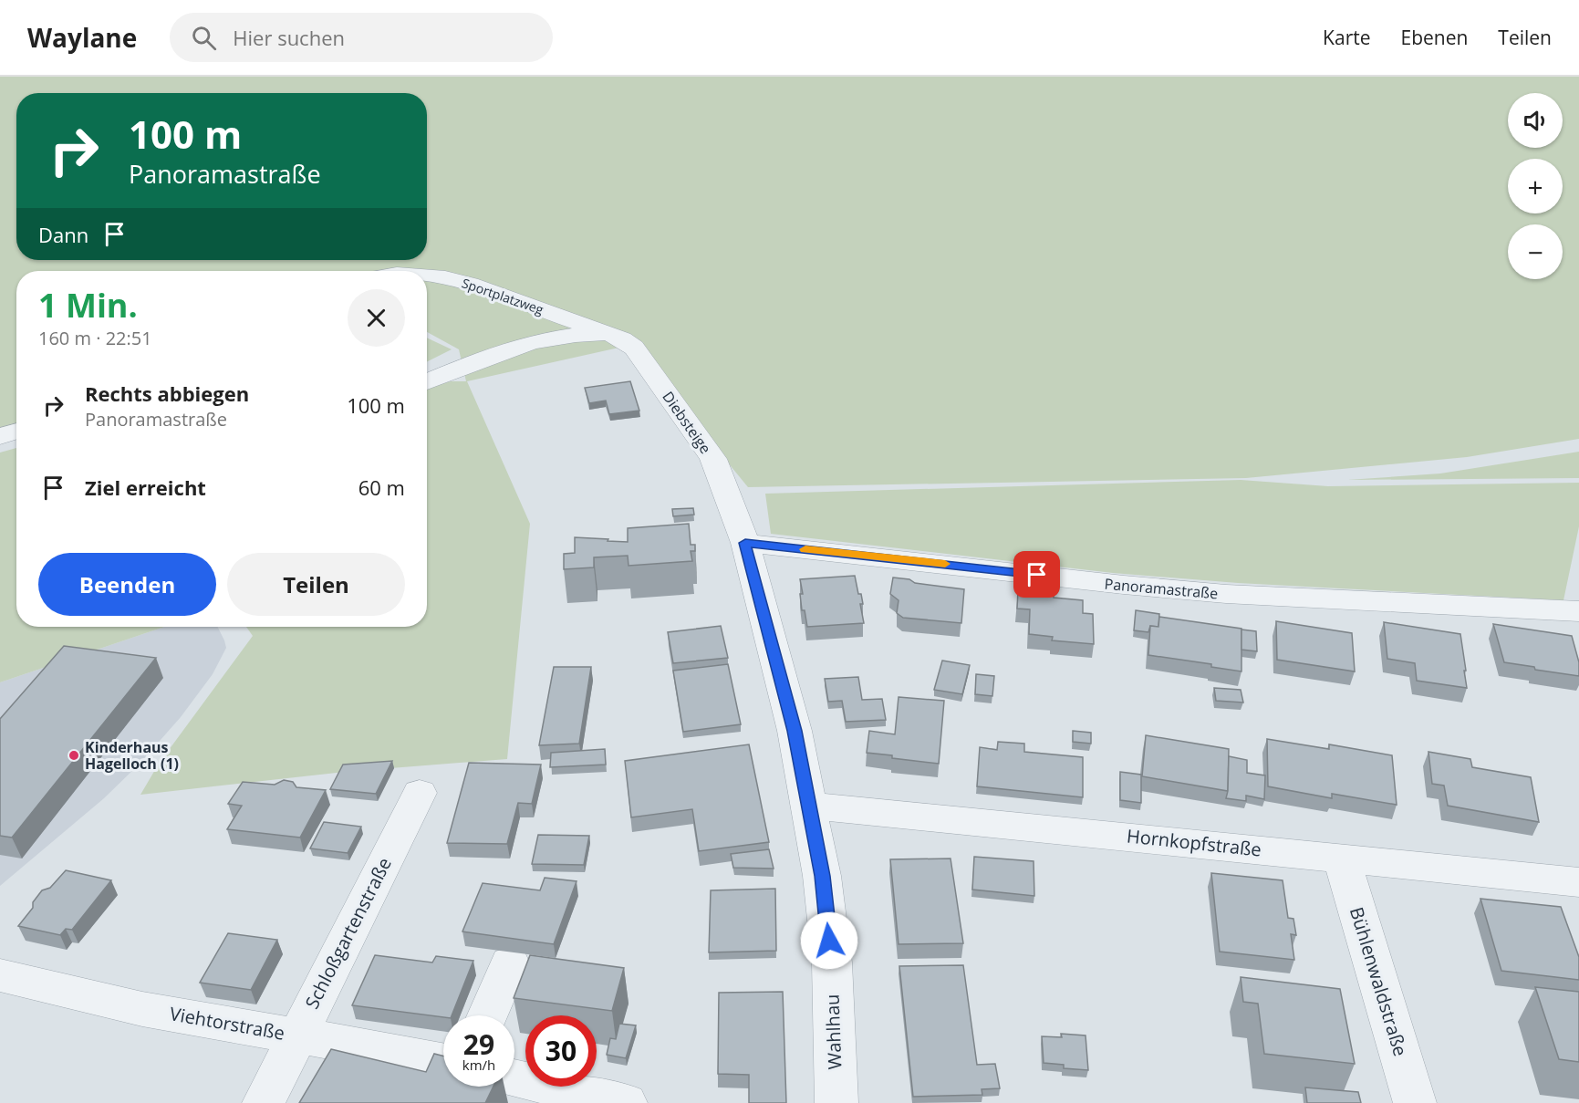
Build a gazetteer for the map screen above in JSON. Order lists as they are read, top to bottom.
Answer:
{
  "streets": {
    "street": [
      "Sportplatzweg",
      "Diebsteige",
      "Panoramastraße",
      "Hornkopfstraße",
      "Schloßgartenstraße",
      "Bühlenwaldstraße",
      "Viehtorstraße",
      "Wahlhau"
    ]
  },
  "crossings": [
    ["Sportplatzweg", "Diebsteige"],
    ["Diebsteige", "Panoramastraße"],
    ["Diebsteige", "Wahlhau"],
    ["Panoramastraße", "Wahlhau"],
    ["Hornkopfstraße", "Bühlenwaldstraße"],
    ["Hornkopfstraße", "Wahlhau"],
    ["Schloßgartenstraße", "Viehtorstraße"]
  ],
  "places": ["Kinderhaus Hagelloch (1)"],
  "page": {
    "header": "Waylane",
    "search": "Hier suchen",
    "nav": ["Karte", "Ebenen", "Teilen"],
    "map_buttons": ["+", "−"],
    "turn": ["100 m", "Panoramastraße"],
    "then": "Dann",
    "heading": ["1 Min.", "160 m · 22:51"],
    "list": [
      {
        "name": "Rechts abbiegen",
        "note": "Panoramastraße",
        "value": "100 m"
      },
      {
        "name": "Ziel erreicht",
        "value": "60 m"
      }
    ],
    "buttons": ["Beenden", "Teilen"],
    "speed": "29 km/h",
    "limit": "30"
  }
}
